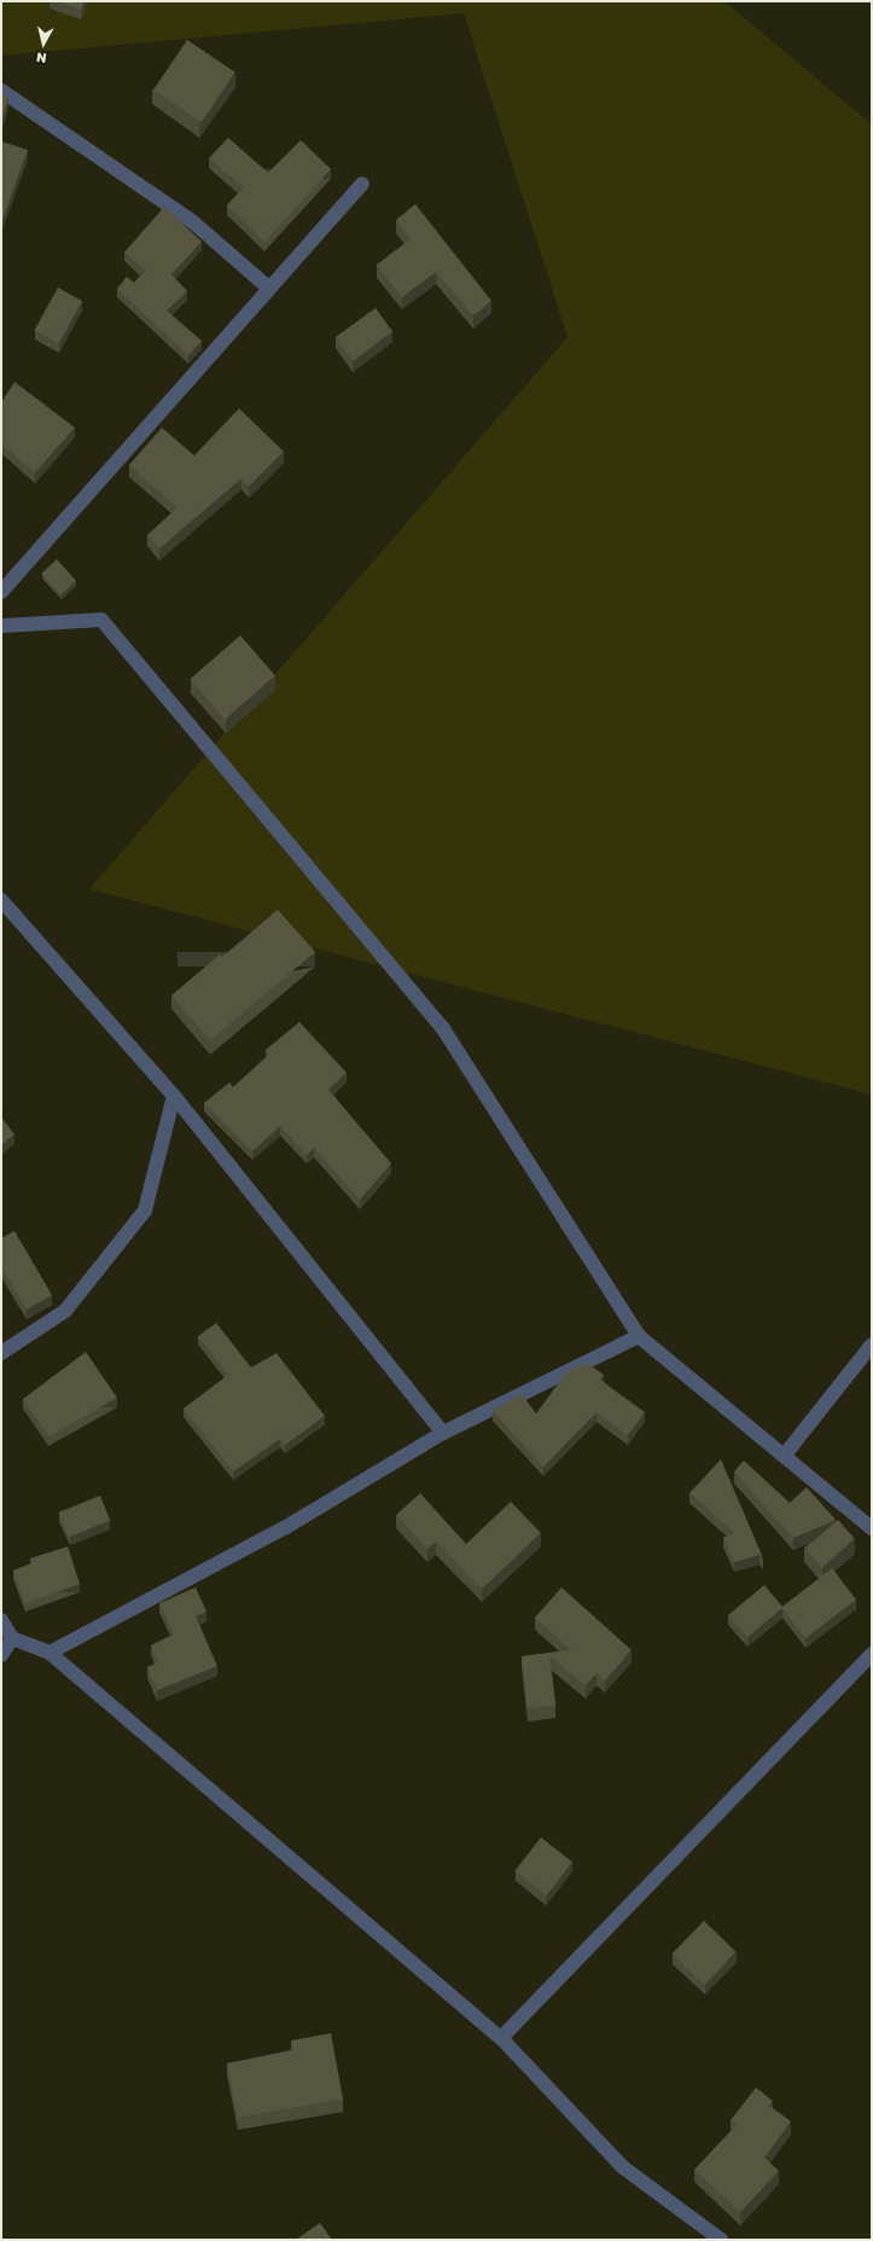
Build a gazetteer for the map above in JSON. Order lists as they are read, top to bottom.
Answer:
{
  "north": "bottom"
}
